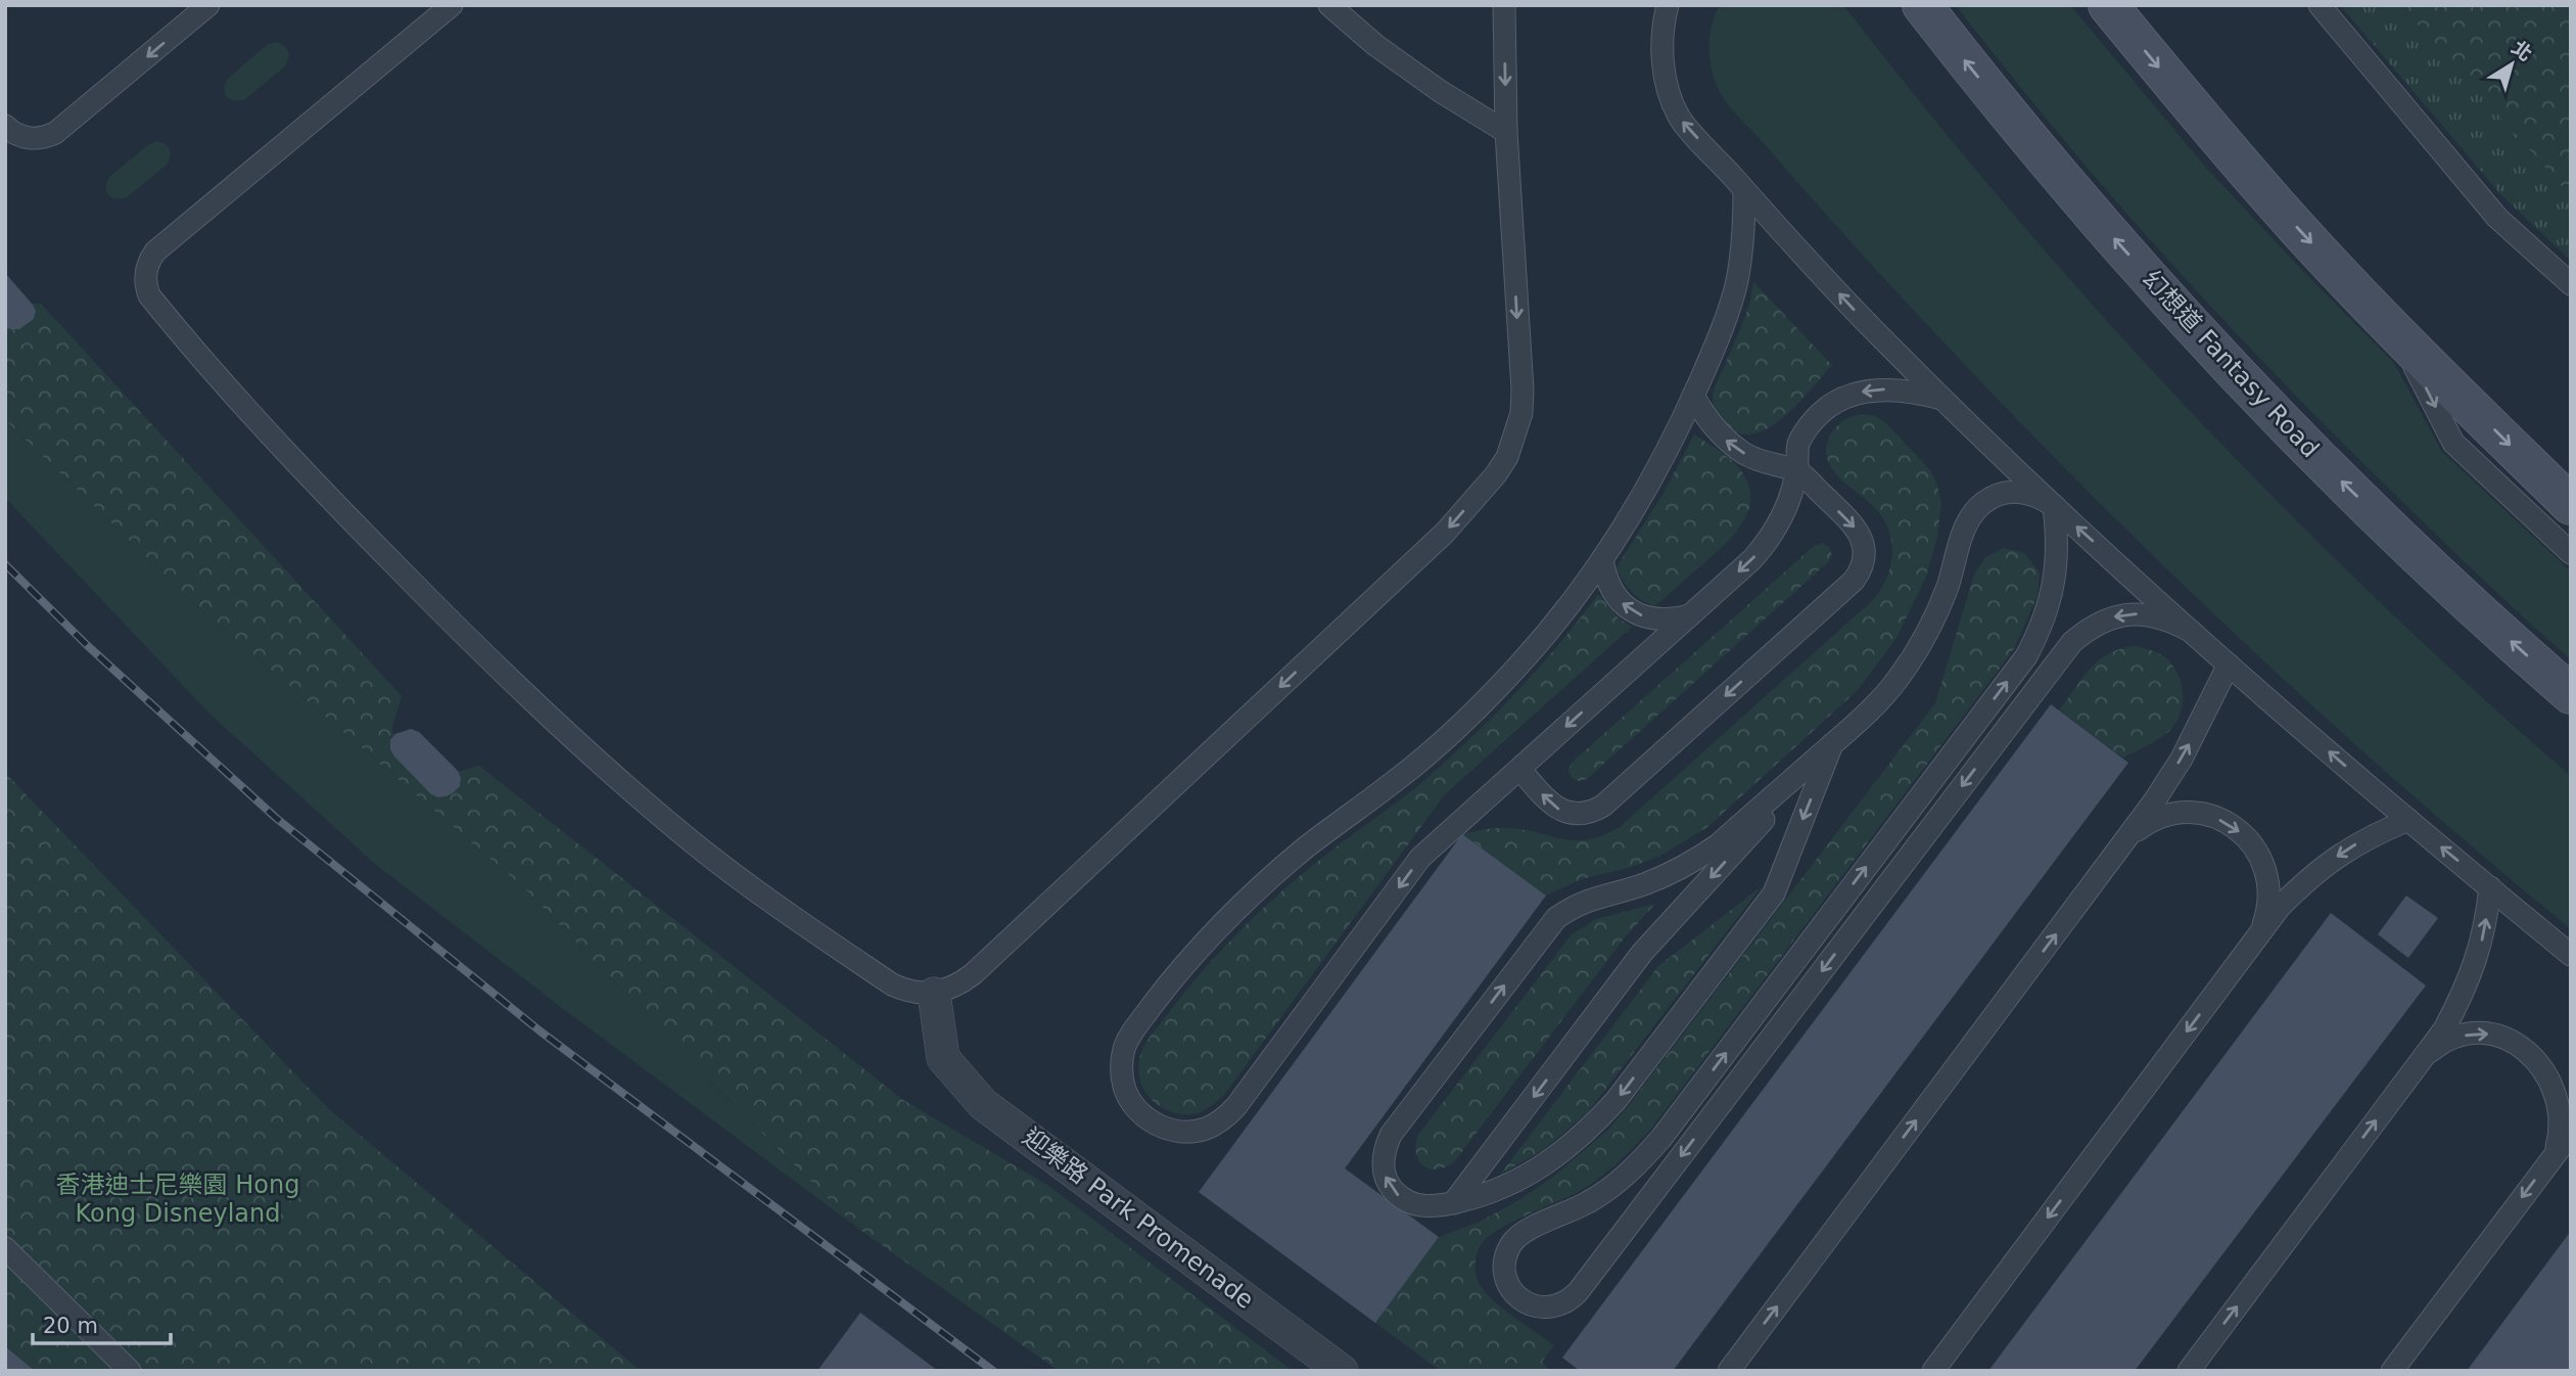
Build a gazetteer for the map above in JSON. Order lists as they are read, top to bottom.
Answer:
{
  "streets": {
    "main road": ["幻想道 Fantasy Road"],
    "street": ["迎樂路 Park Promenade"]
  },
  "parks": ["香港迪士尼樂園 Hong Kong Disneyland"],
  "scale_bar": "20 m",
  "north": "top right"
}
